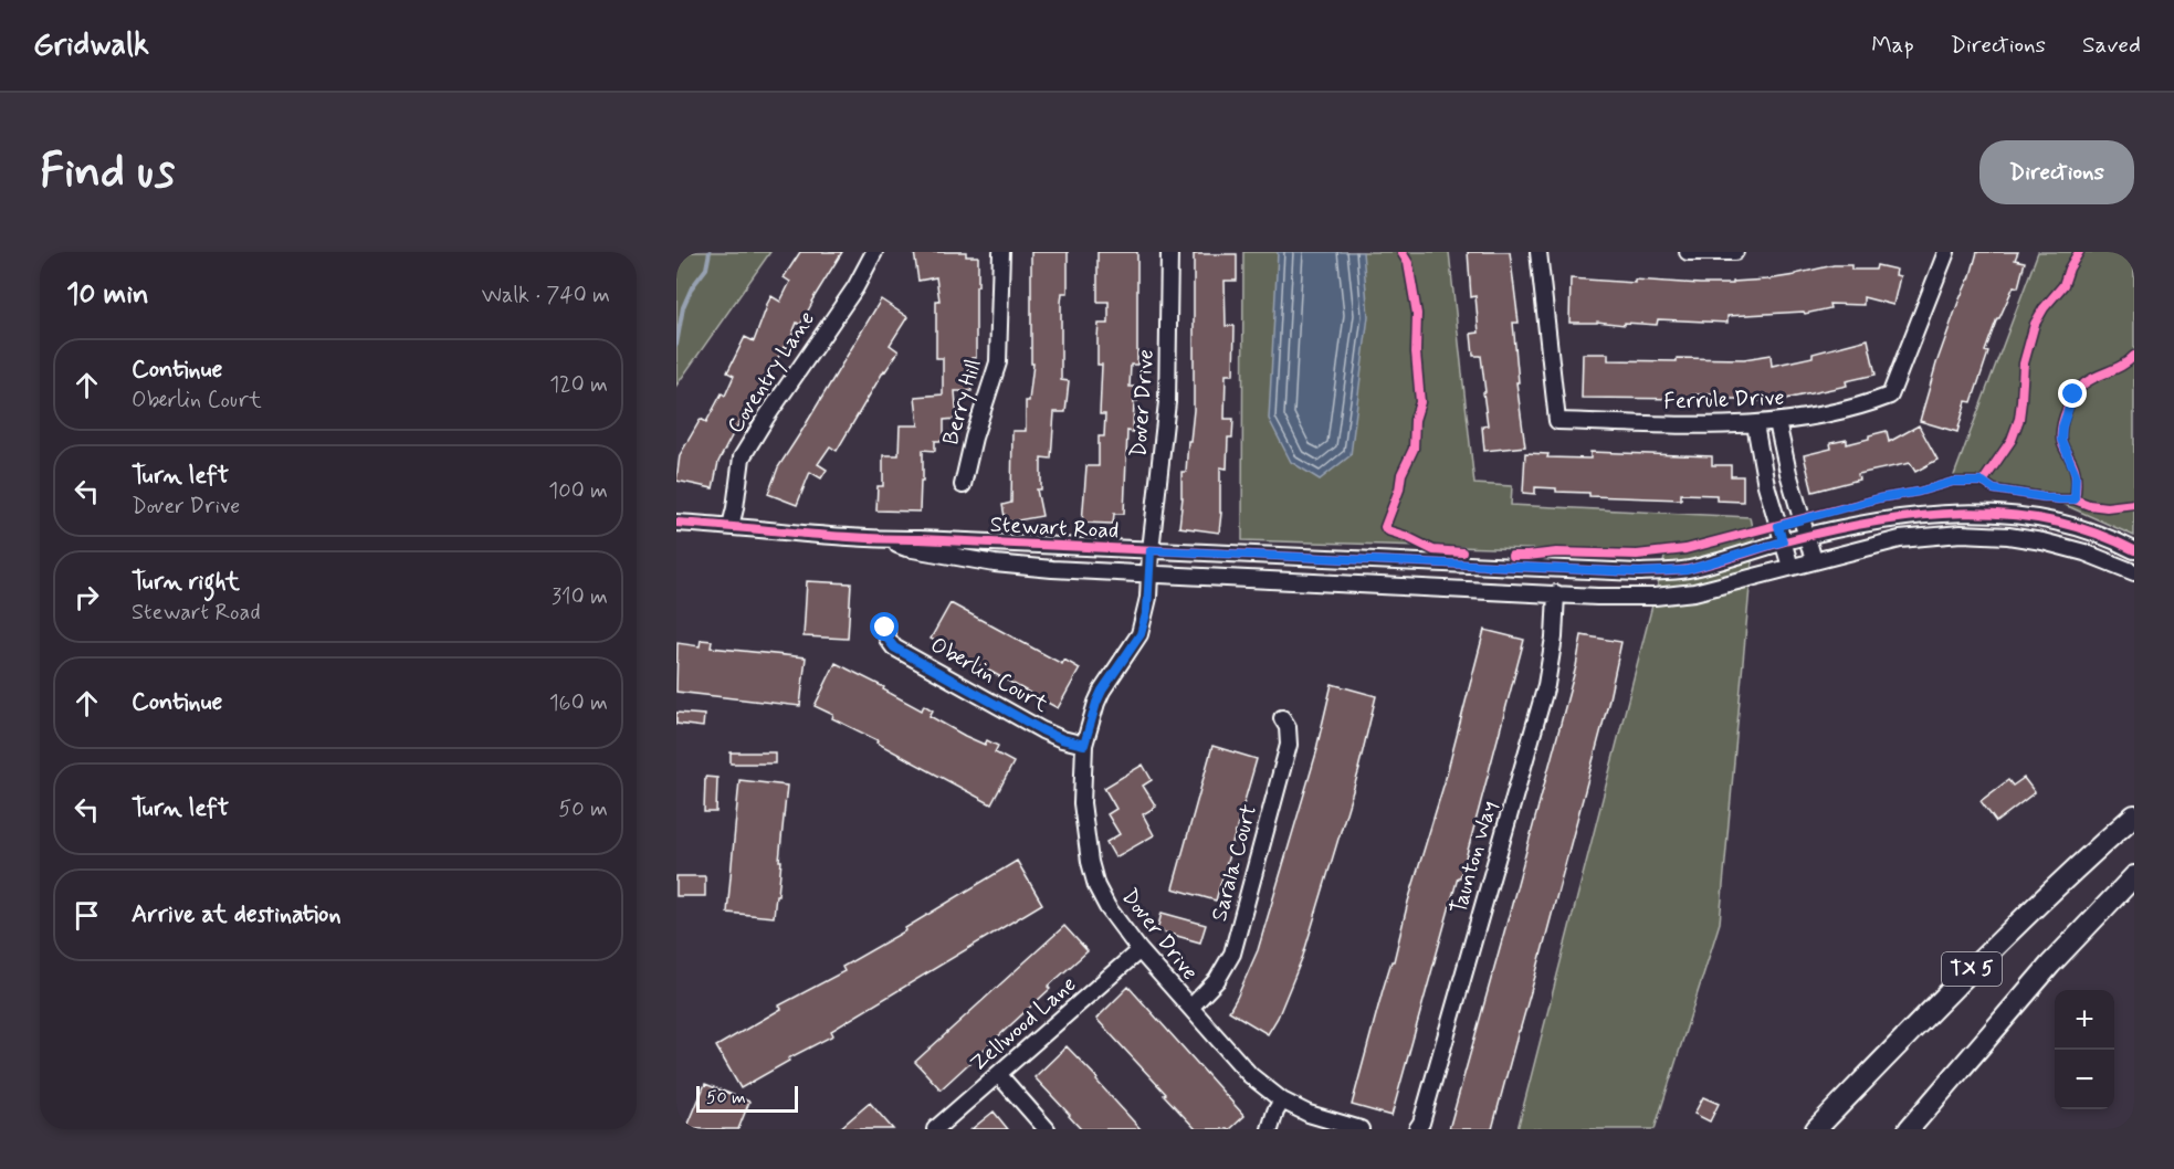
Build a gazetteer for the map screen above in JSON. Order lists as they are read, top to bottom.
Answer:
{
  "streets": {
    "main road": ["TX 5"],
    "street": [
      "Coventry Lane",
      "Ferrule Drive",
      "Berry Hill",
      "Dover Drive",
      "Stewart Road",
      "Oberlin Court",
      "Taunton Way",
      "Sarala Court",
      "Zellwood Lane"
    ]
  },
  "crossings": [
    ["Coventry Lane", "Stewart Road"],
    ["Dover Drive", "Stewart Road"],
    ["Dover Drive", "Oberlin Court"],
    ["Dover Drive", "Sarala Court"],
    ["Dover Drive", "Zellwood Lane"],
    ["Stewart Road", "Taunton Way"]
  ],
  "scale_bar": "50 m",
  "page": {
    "header": "Gridwalk",
    "nav": ["Map", "Directions", "Saved"],
    "buttons": "Directions",
    "title": "Find us",
    "heading": ["10 min", "Walk · 740 m"],
    "list": [
      ["Continue", "Oberlin Court", "120 m"],
      ["Turn left", "Dover Drive", "100 m"],
      ["Turn right", "Stewart Road", "310 m"],
      ["Continue", "160 m"],
      ["Turn left", "50 m"],
      "Arrive at destination"
    ],
    "map_buttons": ["+", "−"],
    "scale": "50 m"
  }
}
